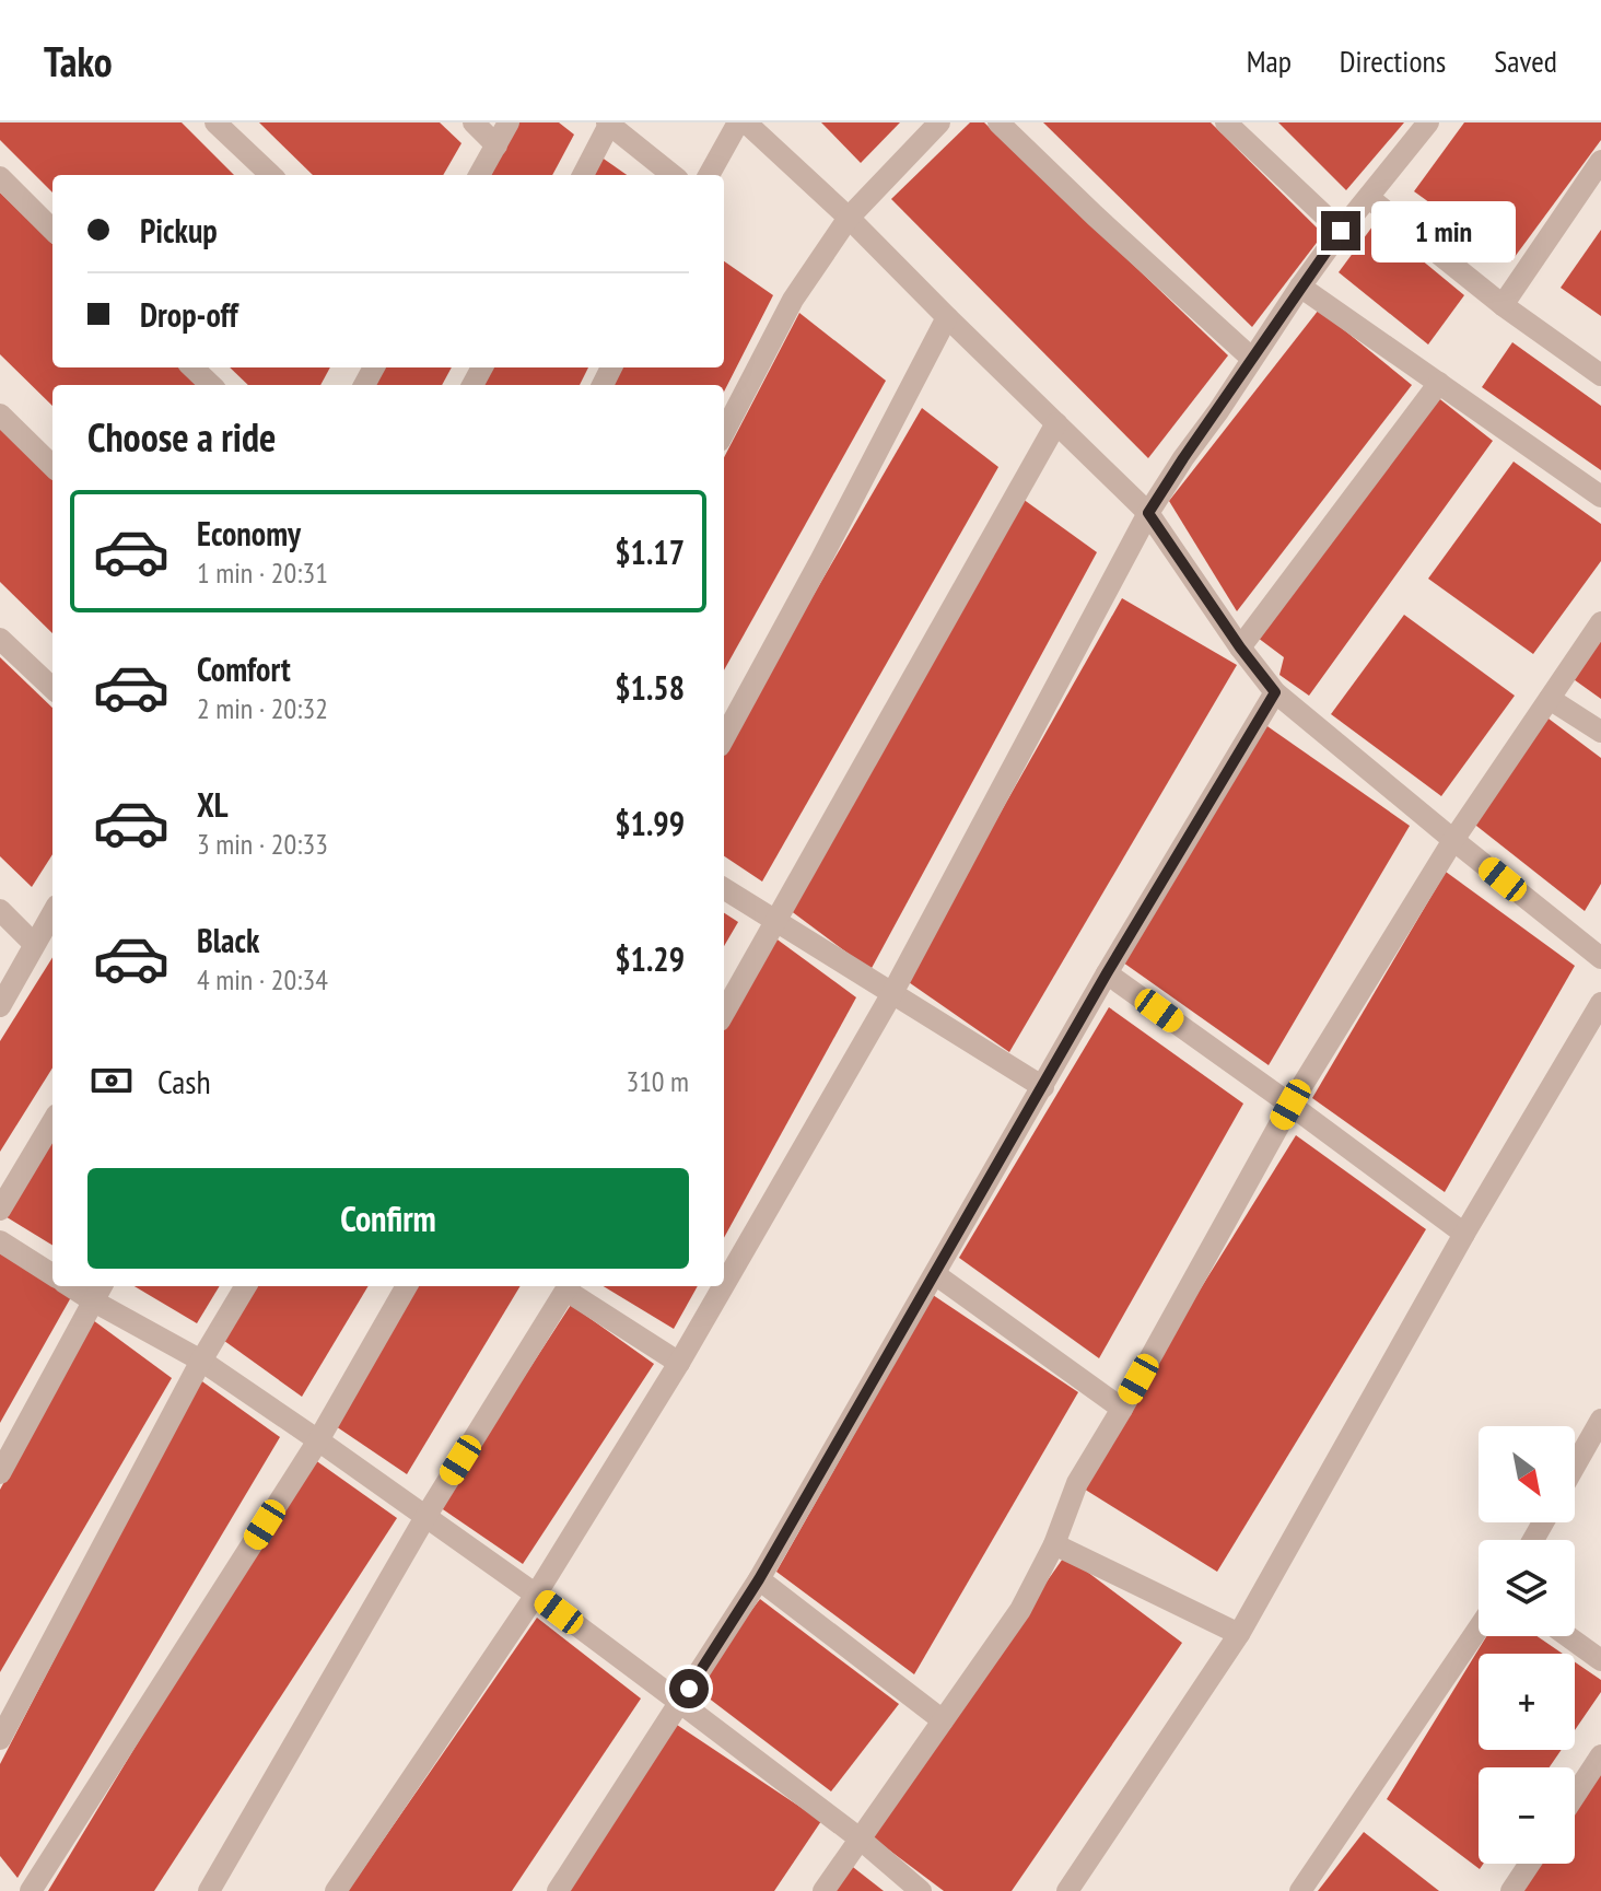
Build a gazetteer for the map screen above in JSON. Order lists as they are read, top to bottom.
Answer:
{
  "north": "bottom right",
  "page": {
    "header": "Tako",
    "nav": ["Map", "Directions", "Saved"],
    "banner": ["Pickup", "Drop-off"],
    "bubble": "1 min",
    "heading": "Choose a ride",
    "list": [
      {
        "name": "Economy",
        "note": "1 min · 20:31",
        "value": "$1.17"
      },
      {
        "name": "Comfort",
        "note": "2 min · 20:32",
        "value": "$1.58"
      },
      {
        "name": "XL",
        "note": "3 min · 20:33",
        "value": "$1.99"
      },
      {
        "name": "Black",
        "note": "4 min · 20:34",
        "value": "$1.29"
      }
    ],
    "pay": ["Cash", "310 m"],
    "buttons": "Confirm",
    "map_buttons": ["+", "−"]
  }
}
